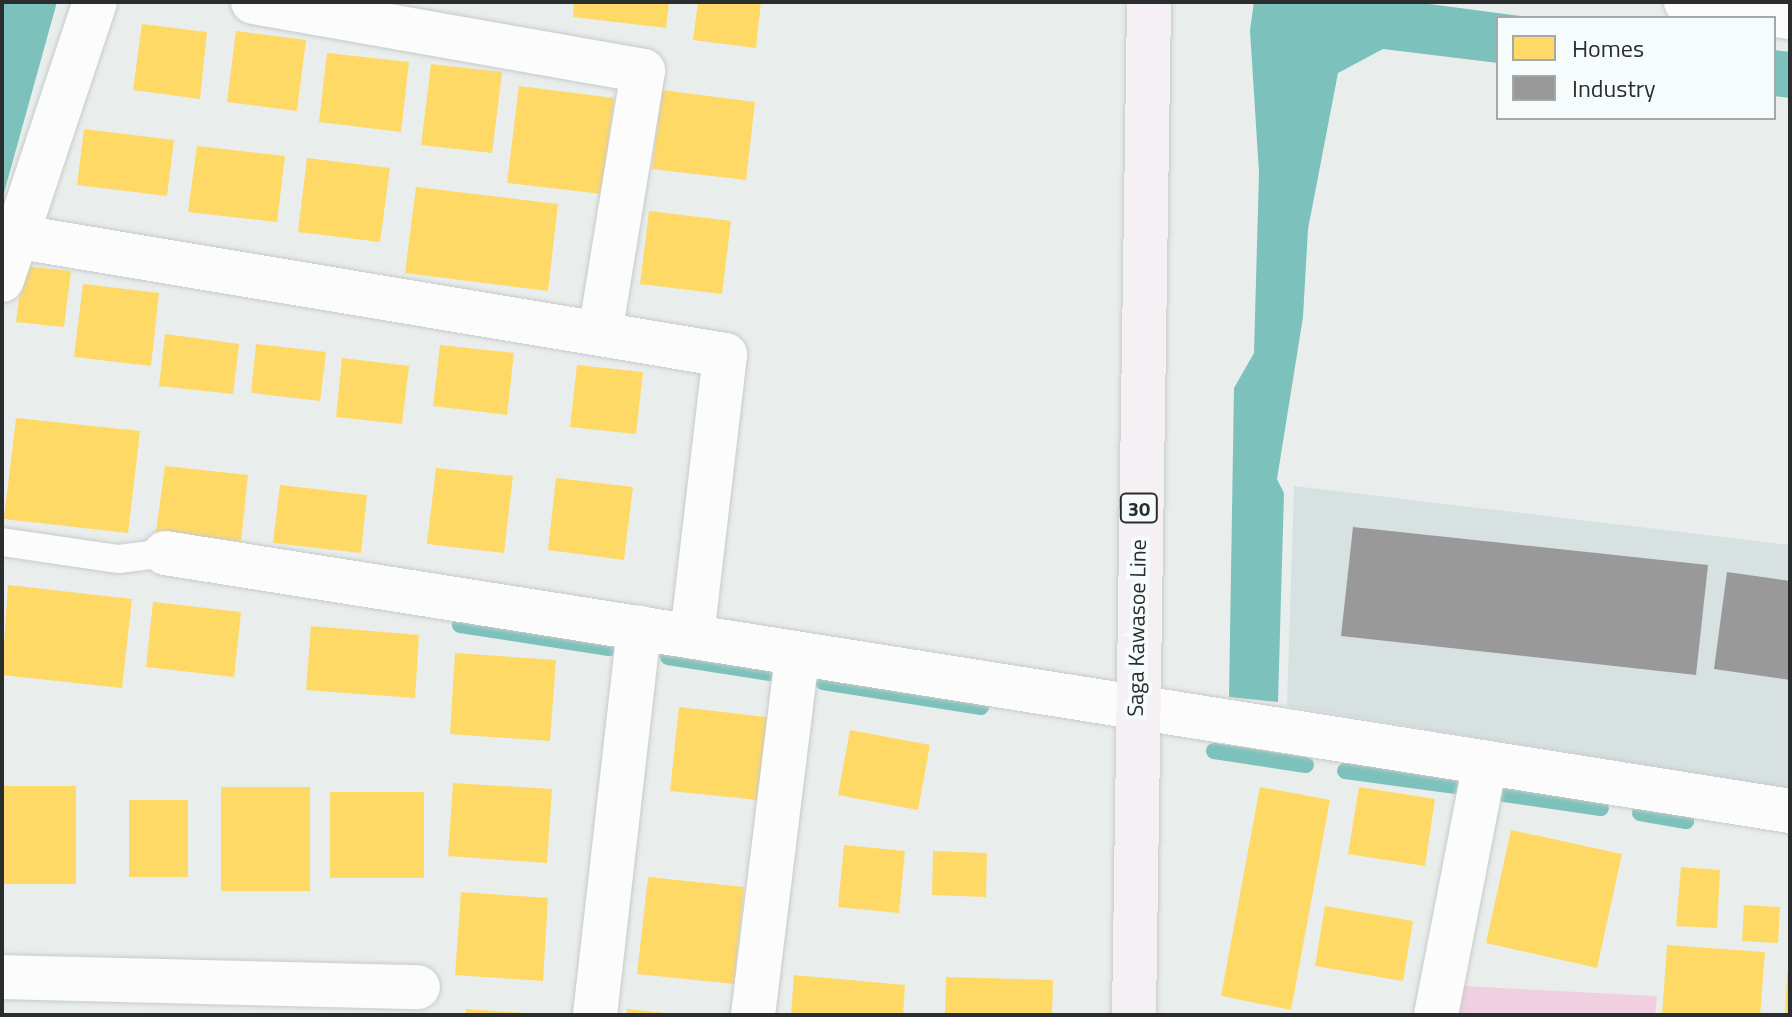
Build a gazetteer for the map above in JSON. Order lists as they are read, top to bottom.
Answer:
{
  "streets": {
    "main road": ["30", "Saga Kawasoe Line"]
  },
  "legend": ["Homes", "Industry"]
}
